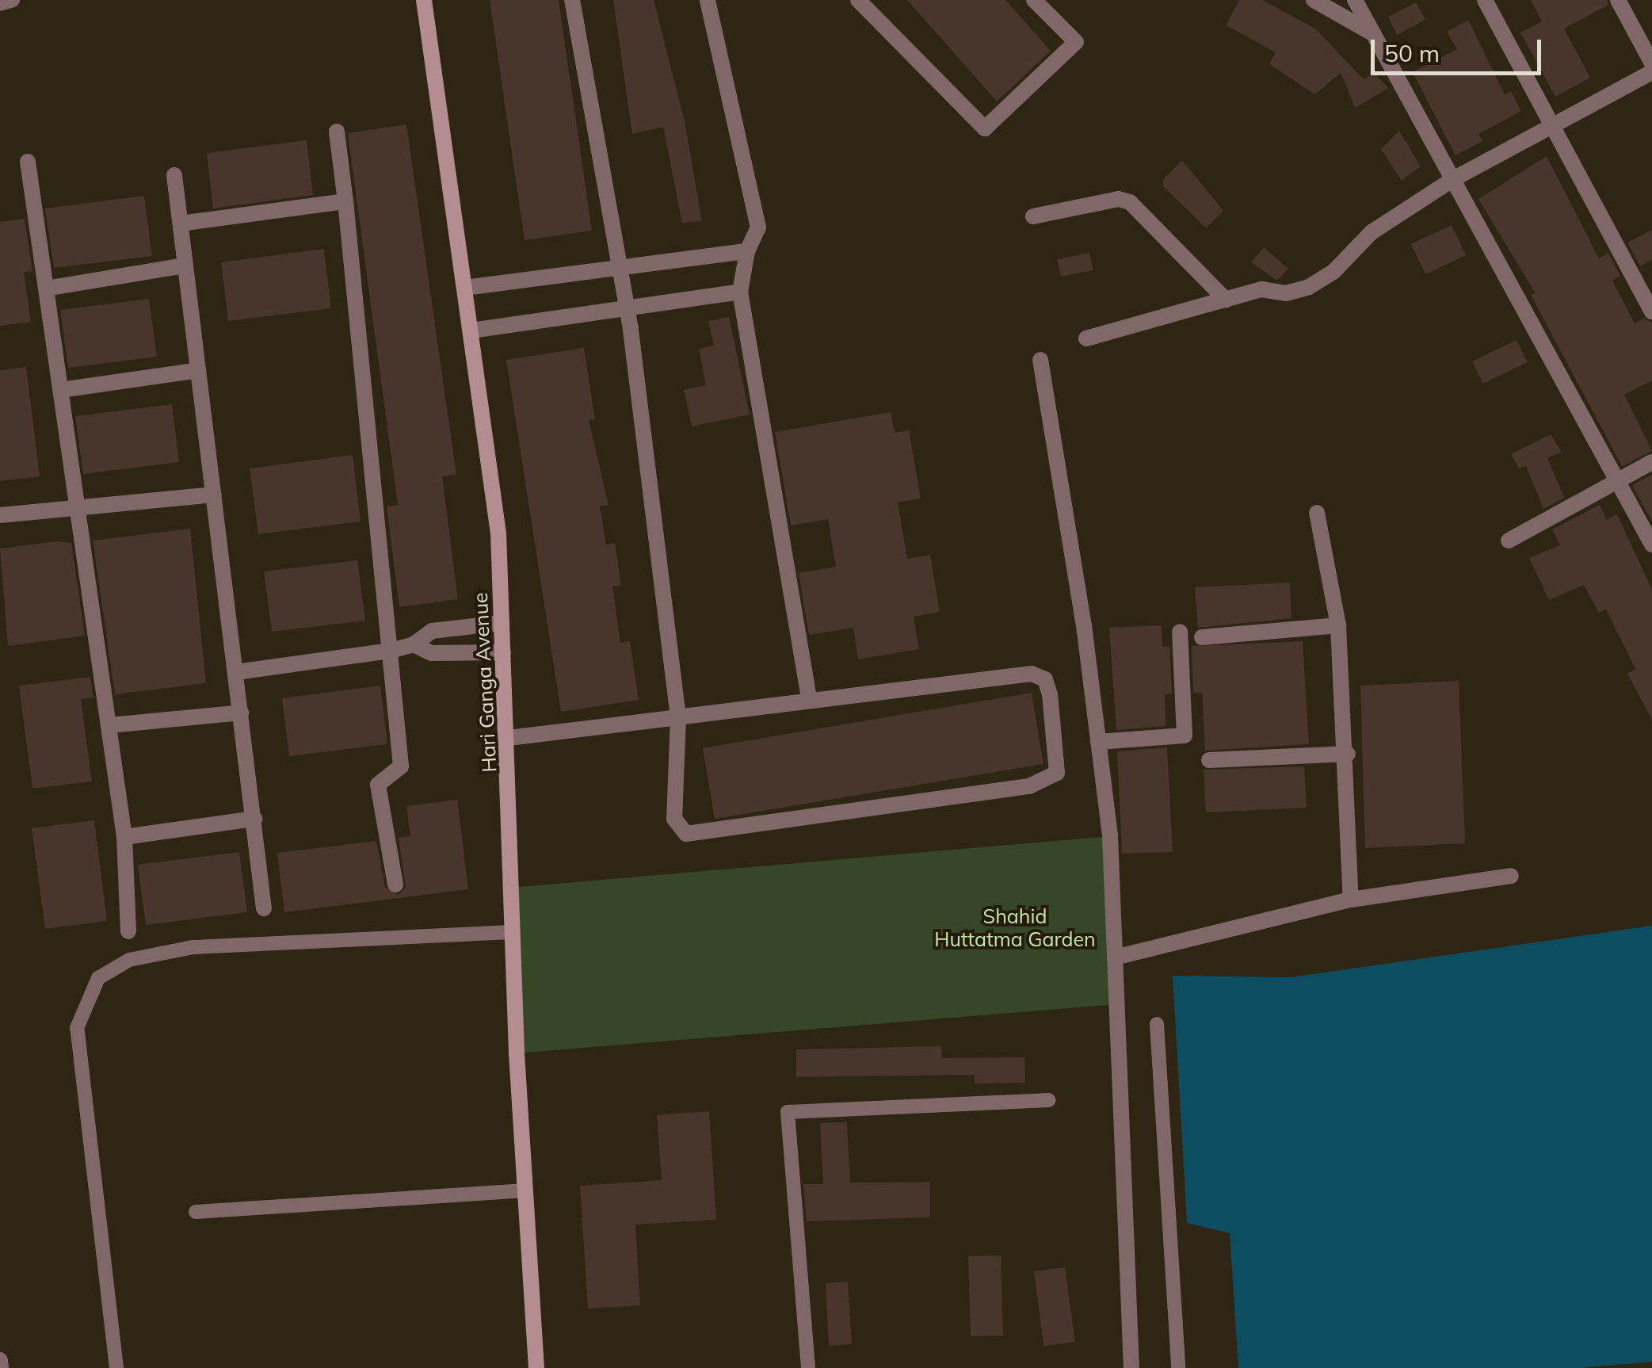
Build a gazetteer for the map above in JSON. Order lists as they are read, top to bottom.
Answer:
{
  "streets": {
    "street": ["Hari Ganga Avenue"]
  },
  "parks": ["Shahid Huttatma Garden"],
  "scale_bar": "50 m"
}
